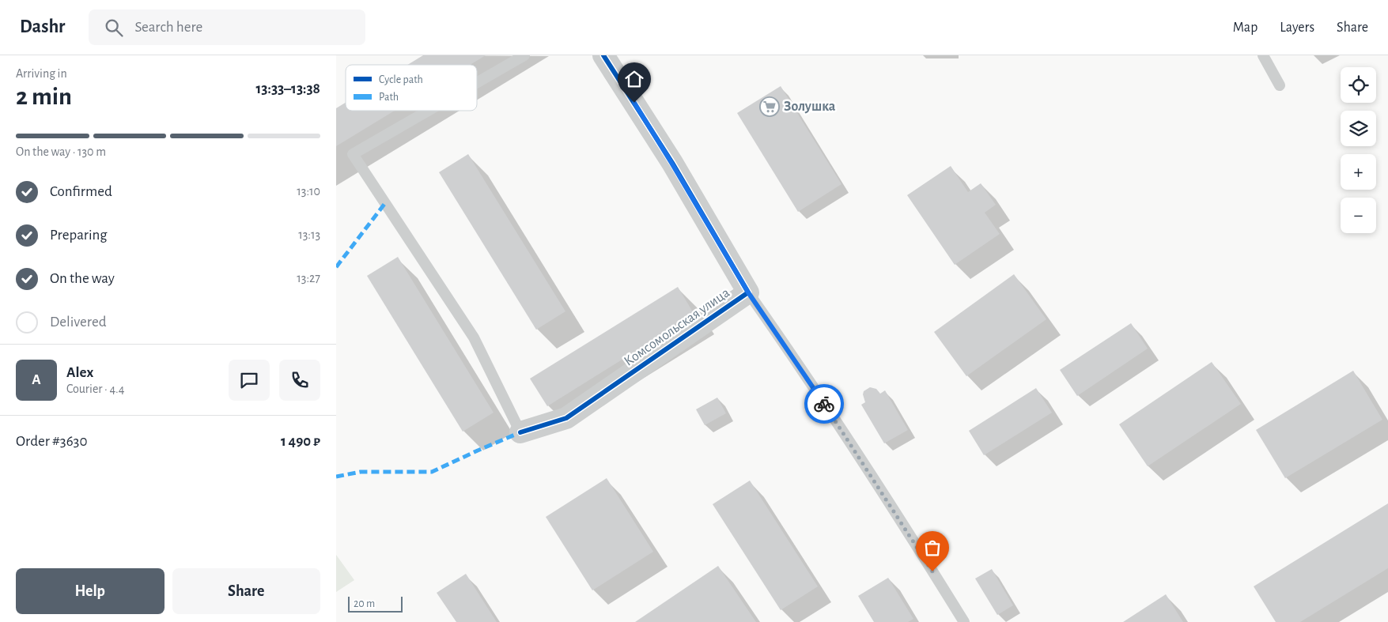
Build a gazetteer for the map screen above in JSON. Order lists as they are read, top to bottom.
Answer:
{
  "streets": {
    "street": ["Комсомольская улица"]
  },
  "places": {
    "supermarket": ["Золушка"]
  },
  "legend": ["Cycle path", "Path"],
  "scale_bar": "20 m",
  "page": {
    "header": "Dashr",
    "search": "Search here",
    "nav": ["Map", "Layers", "Share"],
    "heading": ["2 min", "Arriving in", "13:33–13:38"],
    "panel": [
      "Alex",
      "Courier · 4.4",
      "Order #3630",
      "1 490 ₽"
    ],
    "map_buttons": ["+", "−"],
    "bar": "On the way · 130 m",
    "list": [
      ["Confirmed", "13:10"],
      ["Preparing", "13:13"],
      ["On the way", "13:27"],
      "Delivered"
    ],
    "round": "A",
    "buttons": ["Help", "Share"],
    "scale": "20 m"
  }
}
